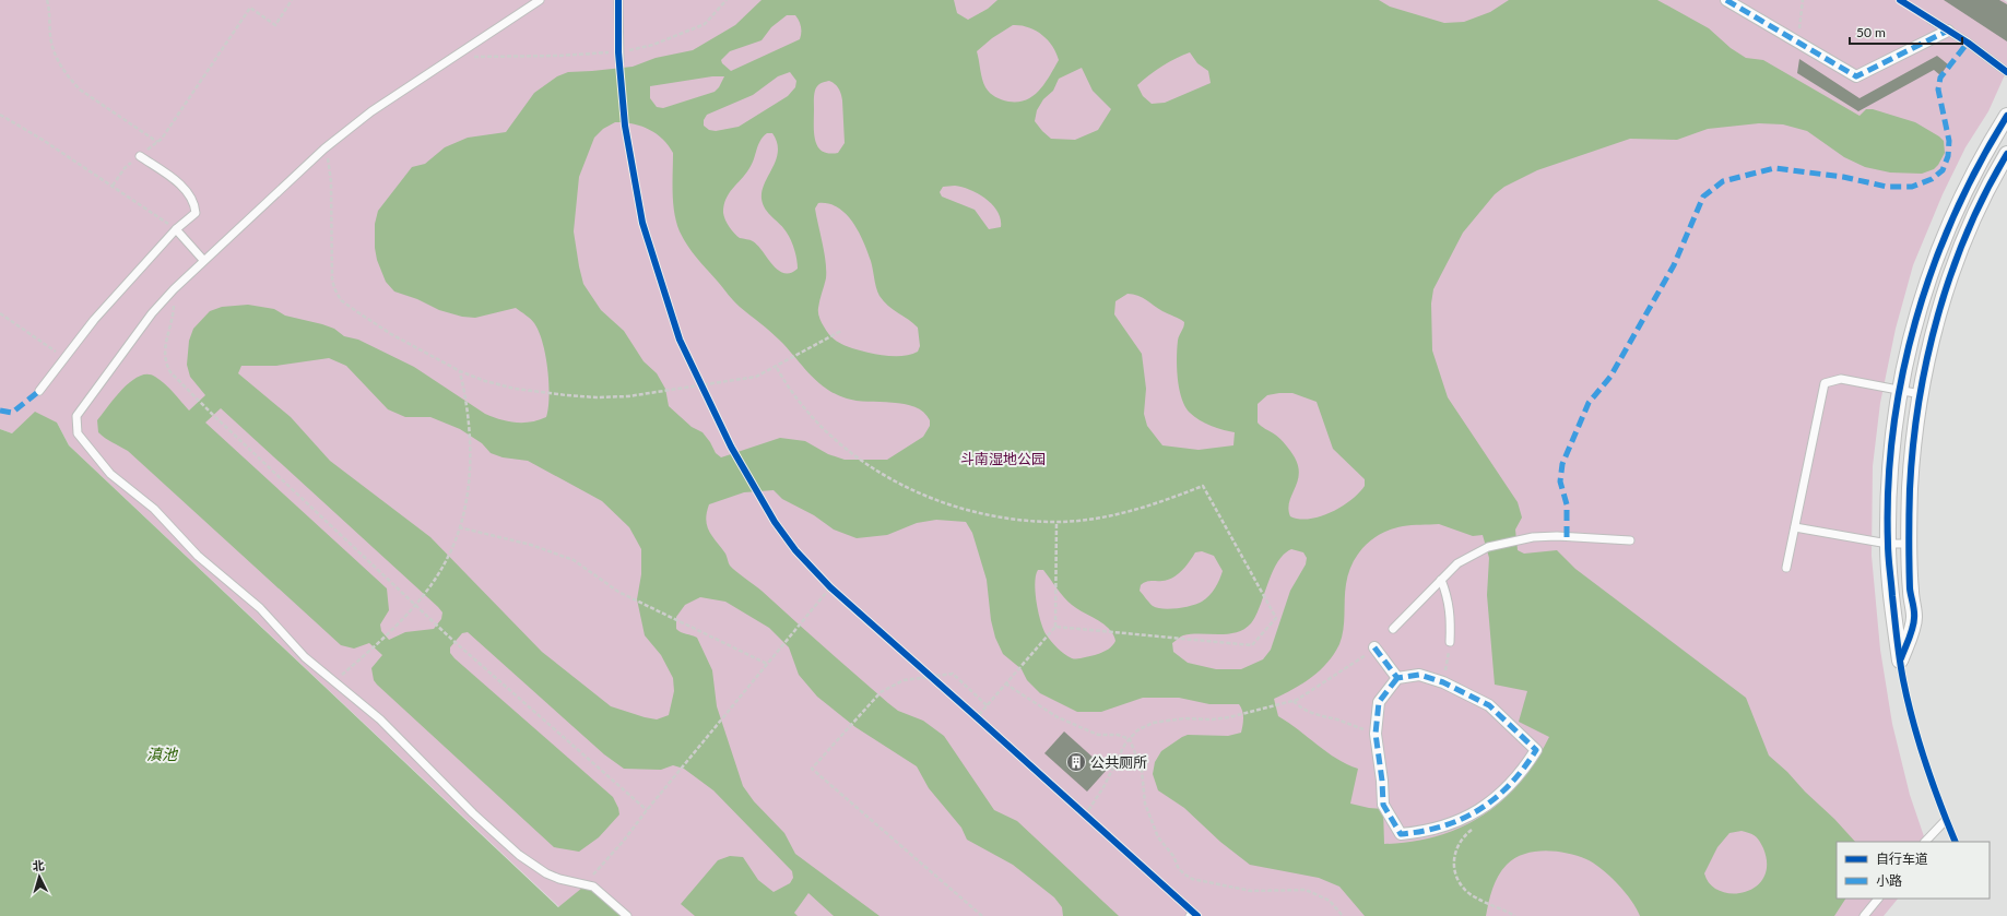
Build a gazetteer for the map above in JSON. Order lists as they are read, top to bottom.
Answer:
{
  "water": ["滇池"],
  "parks": ["斗南湿地公园"],
  "places": {
    "building": ["公共厕所"]
  },
  "legend": ["自行车道", "小路"],
  "scale_bar": "50 m",
  "north": "top"
}
